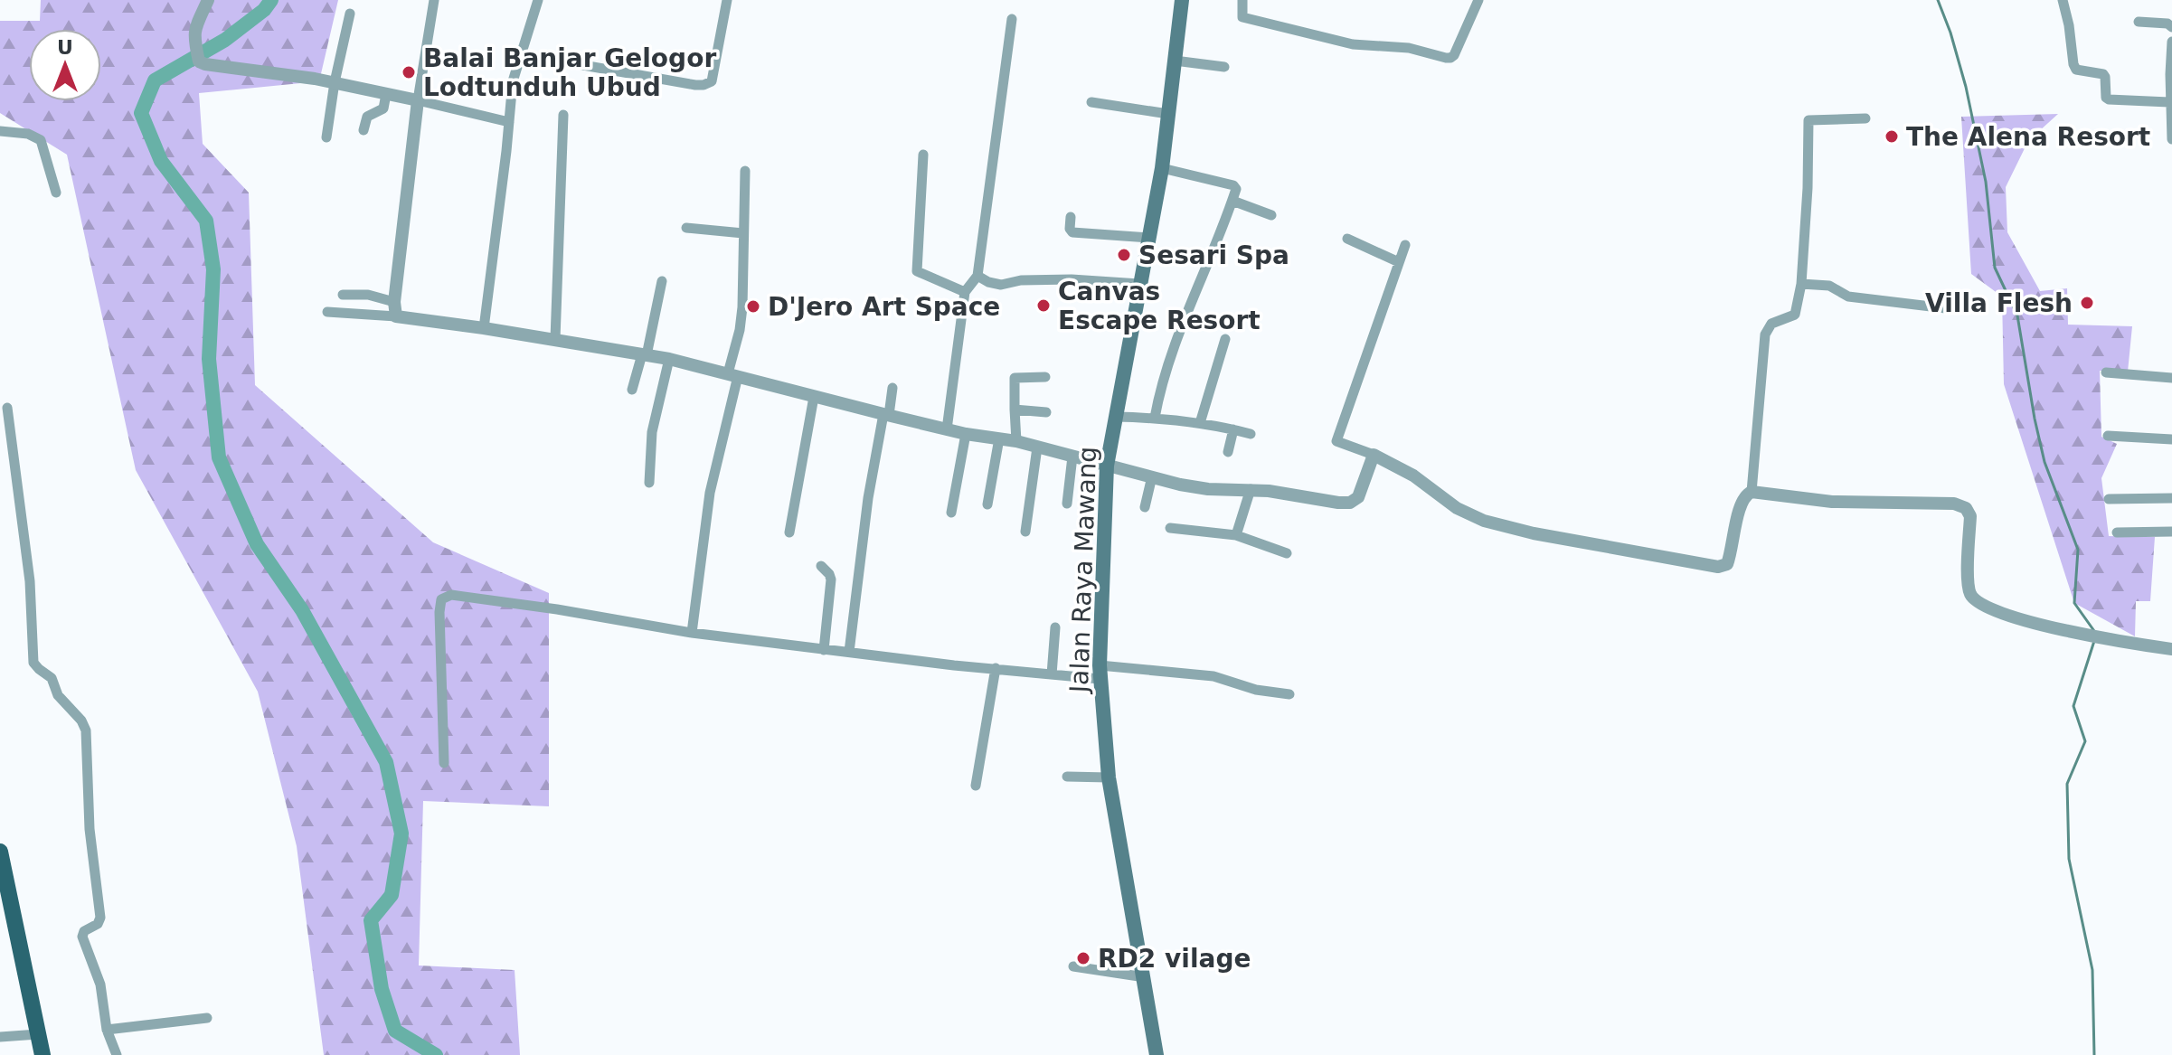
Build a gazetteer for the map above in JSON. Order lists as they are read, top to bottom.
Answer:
{
  "streets": {
    "main road": ["Jalan Raya Mawang"]
  },
  "places": [
    "Balai Banjar Gelogor Lodtunduh Ubud",
    "The Alena Resort",
    "Sesari Spa",
    "Villa Flesh",
    "Canvas Escape Resort",
    "D'Jero Art Space",
    "RD2 vilage"
  ],
  "north": "top"
}
